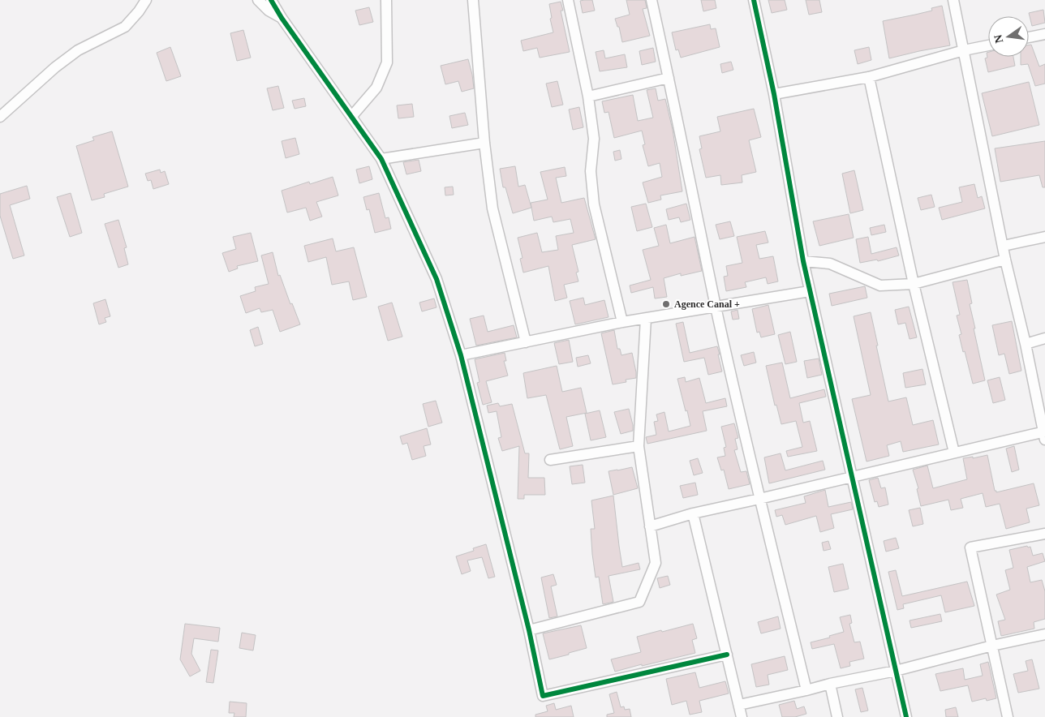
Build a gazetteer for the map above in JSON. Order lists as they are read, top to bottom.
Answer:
{
  "places": ["Agence Canal +"],
  "north": "left"
}
